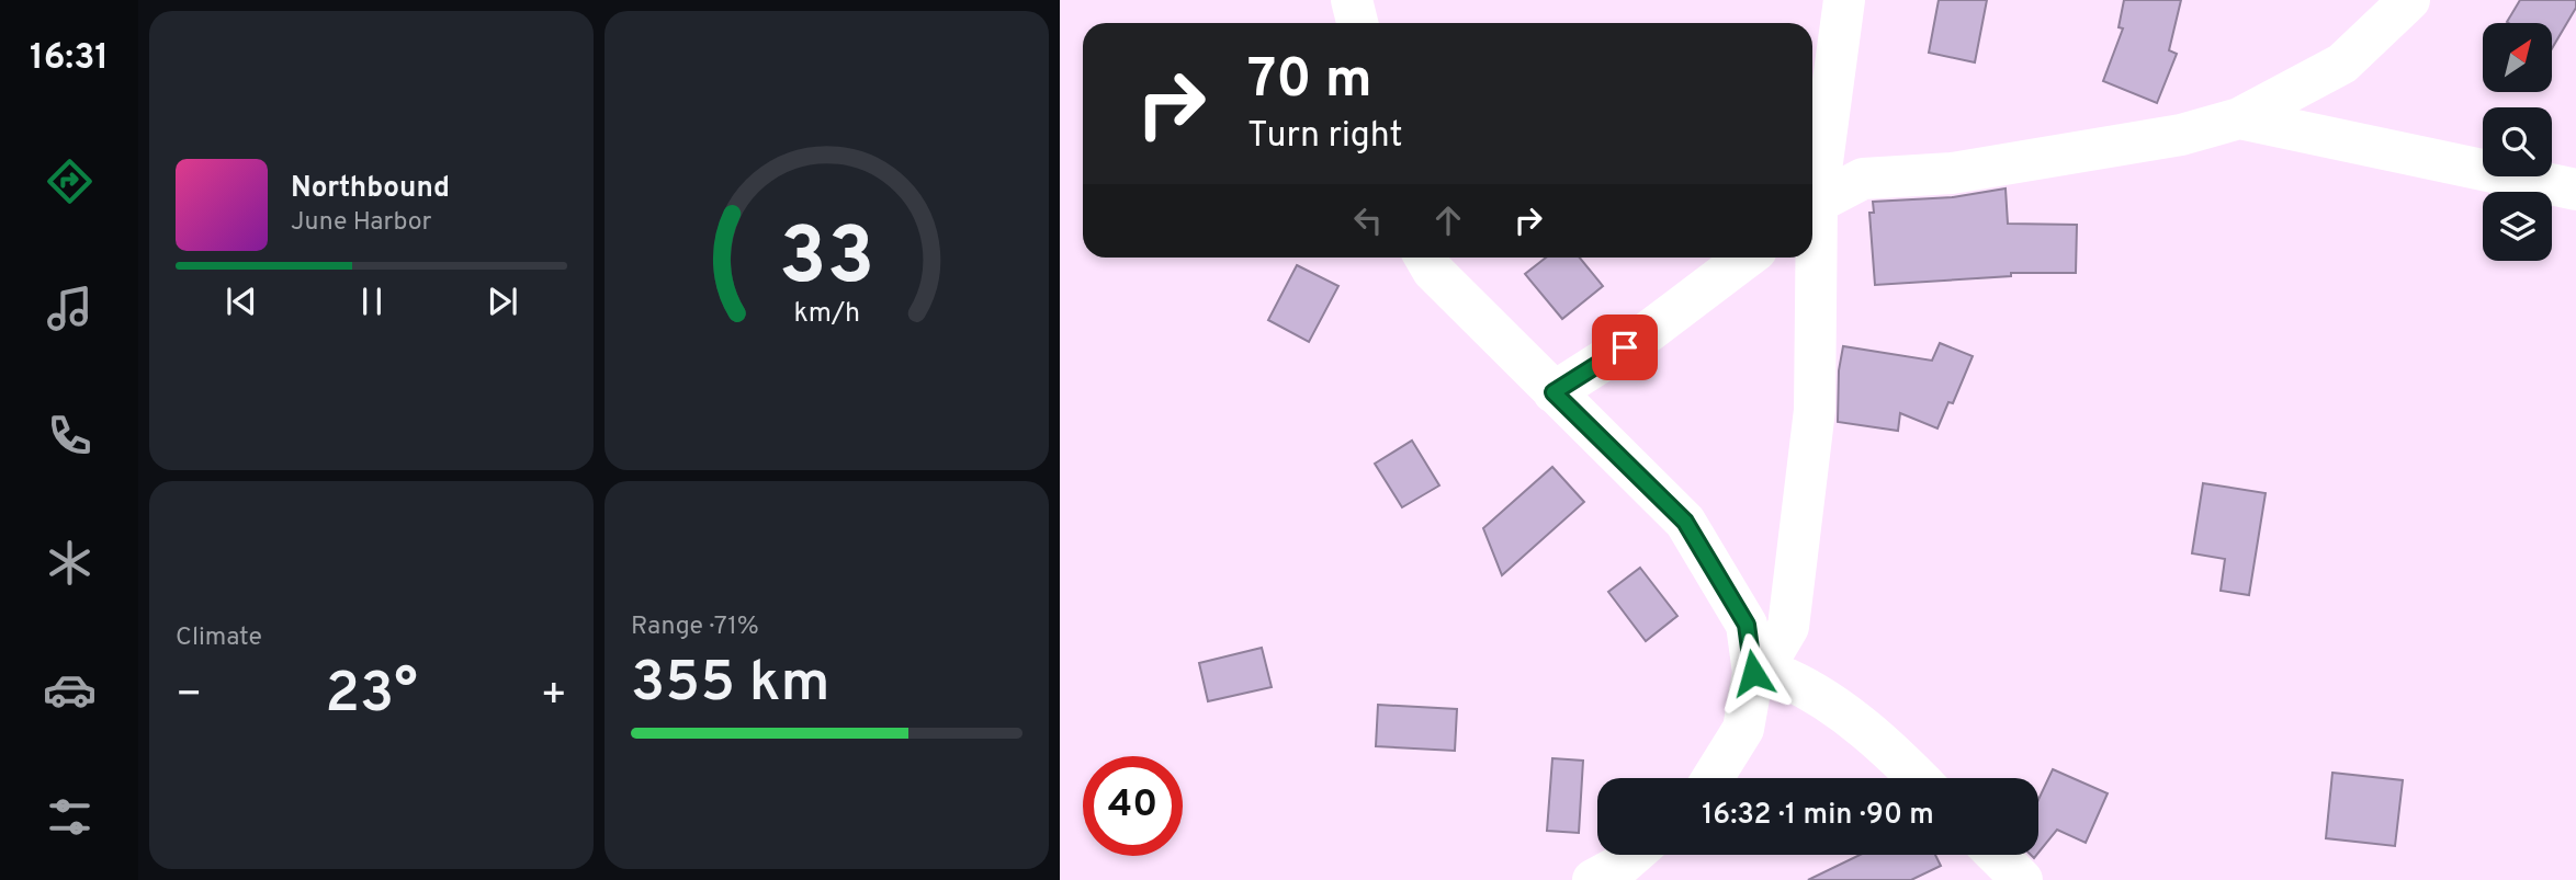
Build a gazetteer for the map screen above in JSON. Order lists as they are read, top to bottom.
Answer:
{
  "north": "top right",
  "page": {
    "tabs": "16:31",
    "turn": ["70 m", "Turn right"],
    "song": ["Northbound", "June Harbor"],
    "tile": [
      "Climate",
      ["Range · 71%", "355 km"]
    ],
    "heat": ["−", "23°", "+"],
    "limit": "40",
    "trip": "16:32 · 1 min · 90 m",
    "gauge": ["33", "km/h"]
  }
}
